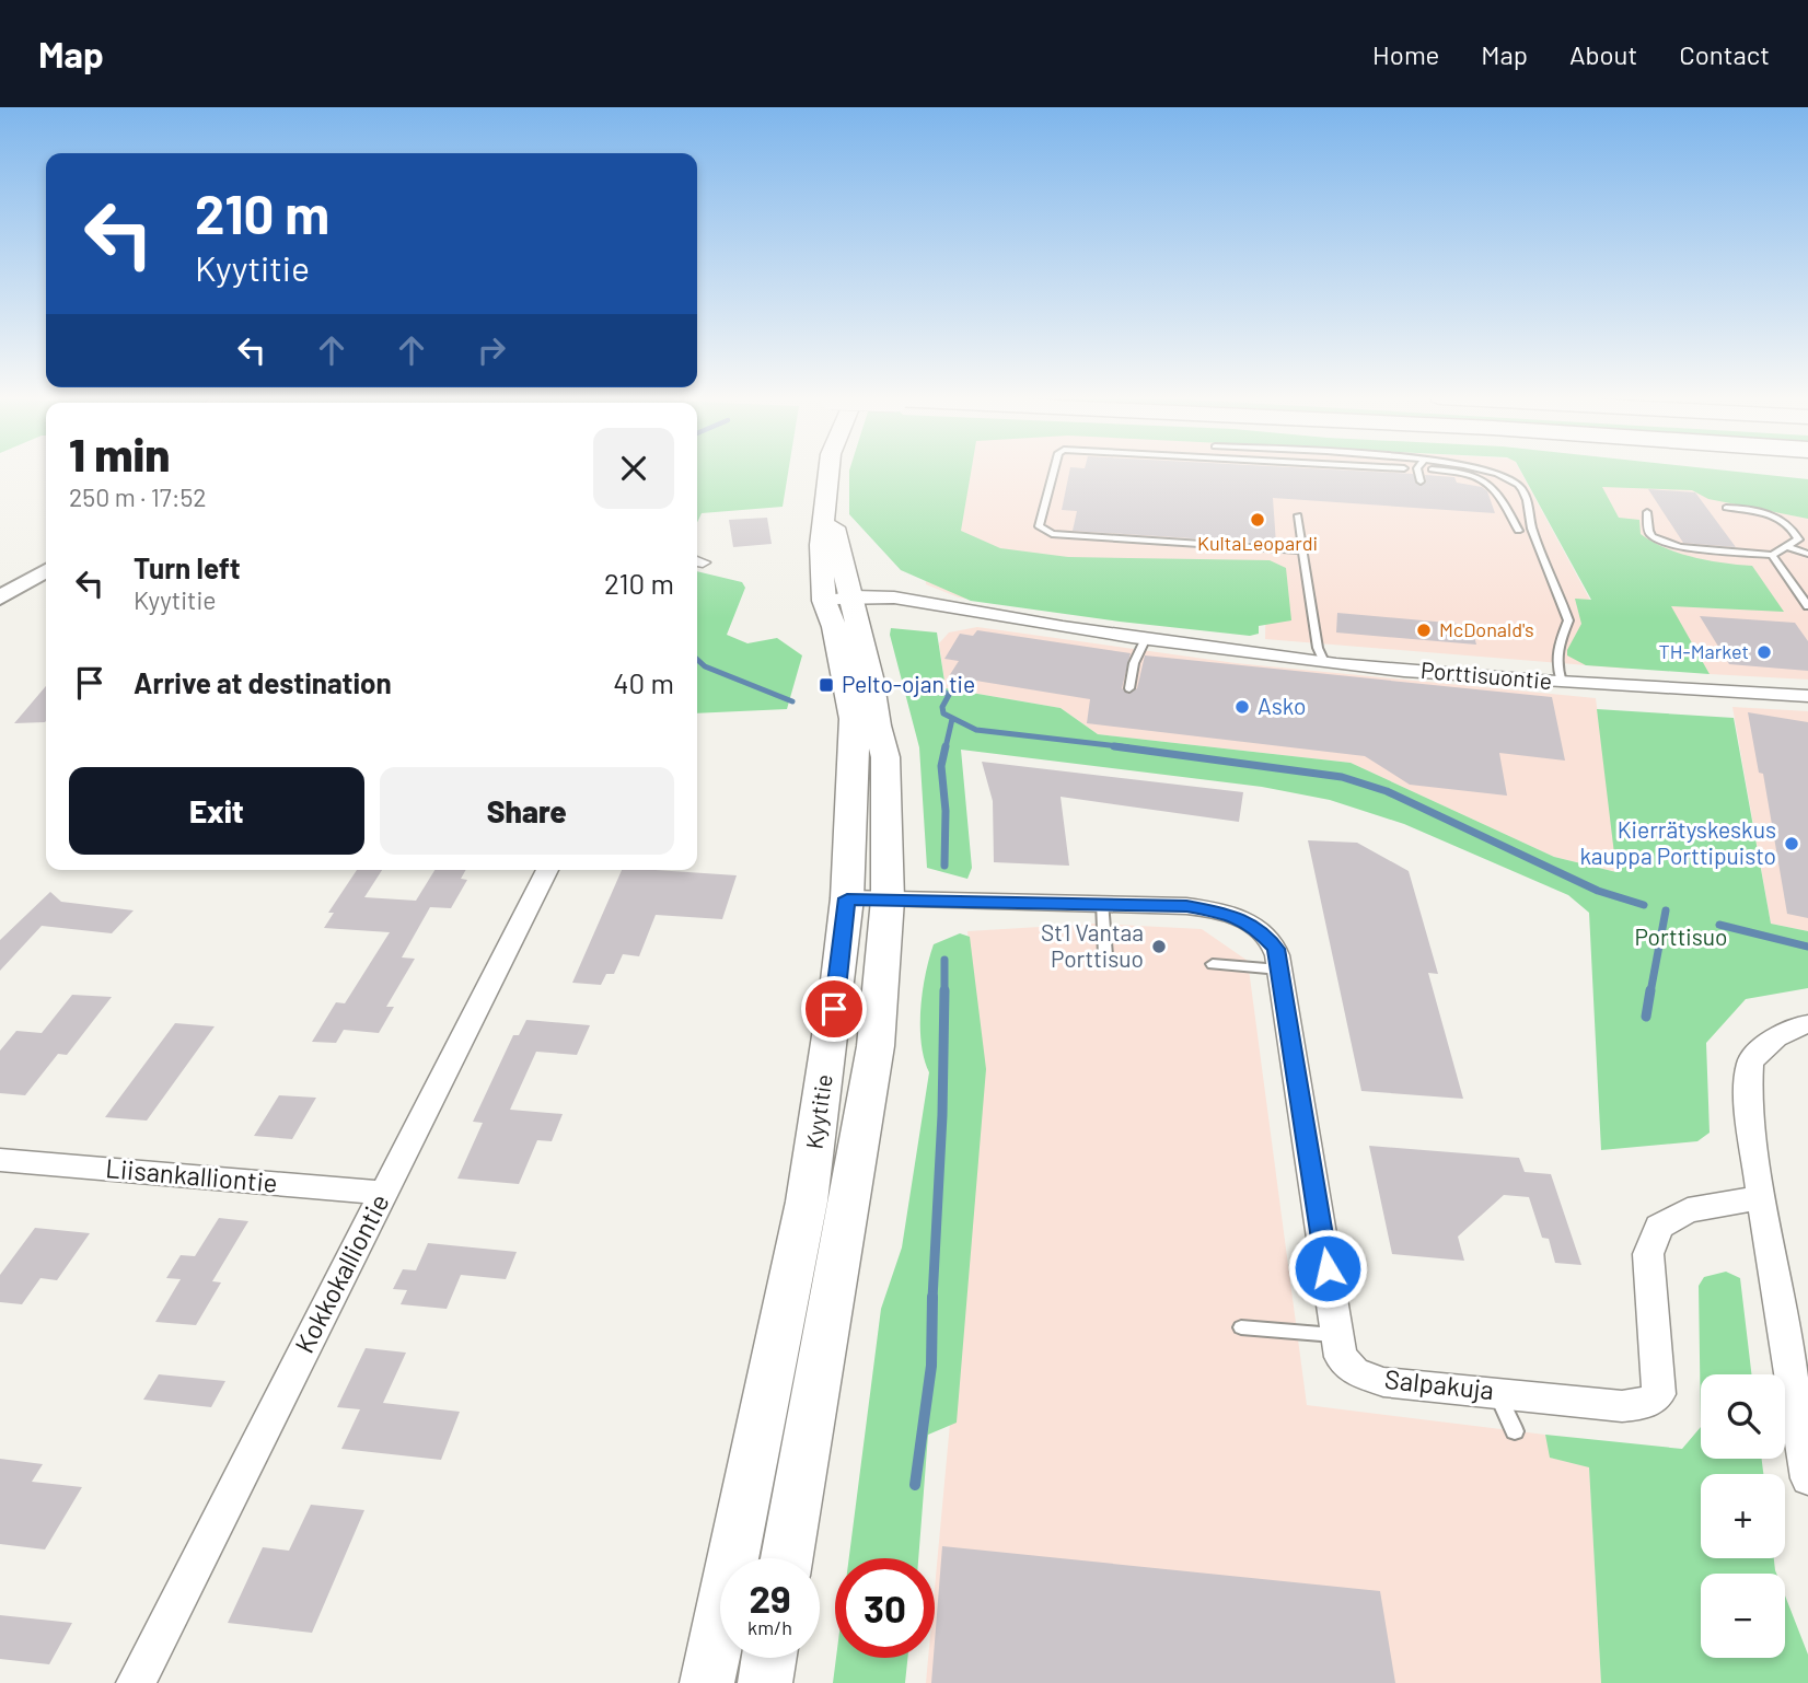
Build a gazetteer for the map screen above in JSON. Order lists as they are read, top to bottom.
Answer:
{
  "streets": {
    "main road": ["Kyytitie"],
    "street": [
      "Porttisuontie",
      "Liisankalliontie",
      "Kokkokalliontie",
      "Salpakuja"
    ]
  },
  "crossings": [
    ["Porttisuontie", "Kyytitie"],
    ["Kyytitie", "Salpakuja"],
    ["Liisankalliontie", "Kokkokalliontie"]
  ],
  "parks": ["Porttisuo"],
  "places": {
    "other": [
      "KultaLeopardi",
      "McDonald's",
      "TH-Market",
      "Asko",
      "Kierrätyskeskus kauppa Porttipuisto",
      "St1 Vantaa Porttisuo"
    ],
    "transit": ["Pelto-ojan tie"]
  },
  "page": {
    "header": "Map",
    "nav": [
      "Home",
      "Map",
      "About",
      "Contact"
    ],
    "turn": ["210 m", "Kyytitie"],
    "heading": ["1 min", "250 m · 17:52"],
    "list": [
      {
        "name": "Turn left",
        "note": "Kyytitie",
        "value": "210 m"
      },
      {
        "name": "Arrive at destination",
        "value": "40 m"
      }
    ],
    "buttons": ["Exit", "Share"],
    "map_buttons": ["+", "−"],
    "speed": "29 km/h",
    "limit": "30"
  }
}
